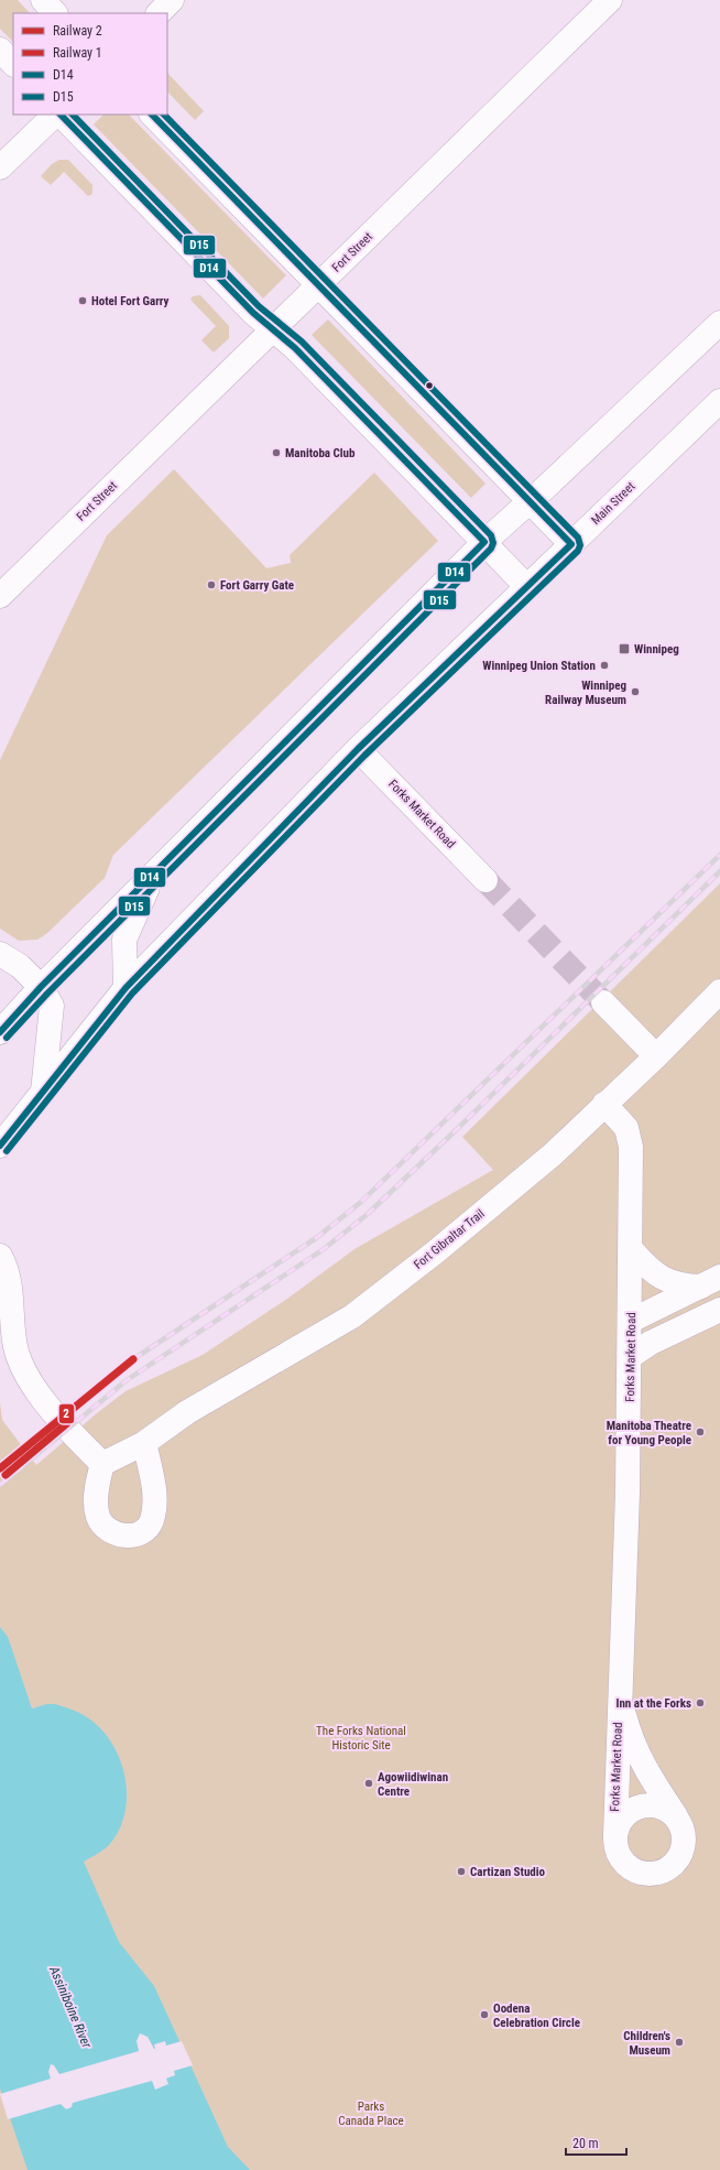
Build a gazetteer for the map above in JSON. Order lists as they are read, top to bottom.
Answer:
{
  "streets": {
    "main road": [
      "Fort Street",
      "Main Street",
      "Forks Market Road",
      "Fort Gibraltar Trail"
    ]
  },
  "crossings": [
    ["Main Street", "Forks Market Road"],
    ["Forks Market Road", "Fort Gibraltar Trail"]
  ],
  "water": ["Assiniboine River"],
  "parks": ["The Forks National Historic Site", "Parks Canada Place"],
  "places": {
    "other": [
      "Hotel Fort Garry",
      "Manitoba Club",
      "Fort Garry Gate",
      "Winnipeg Union Station",
      "Winnipeg Railway Museum",
      "Manitoba Theatre for Young People",
      "Inn at the Forks",
      "Agowiidiwinan Centre",
      "Cartizan Studio",
      "Oodena Celebration Circle",
      "Children's Museum"
    ],
    "transit": ["Winnipeg"]
  },
  "lines": [
    "transit line D14",
    "transit line D15",
    "rail line 2",
    "rail line 1"
  ],
  "legend": [
    "Railway 2",
    "Railway 1",
    "D14",
    "D15"
  ],
  "scale_bar": "20 m"
}
